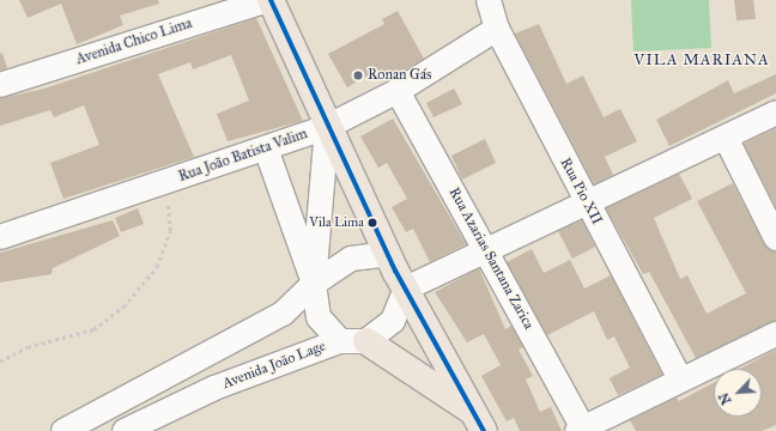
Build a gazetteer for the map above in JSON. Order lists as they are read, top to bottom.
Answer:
{
  "streets": {
    "street": [
      "Avenida Chico Lima",
      "Rua João Batista Valim",
      "Rua Pio XII",
      "Rua Azarias Santana Zarica",
      "Avenida João Lage"
    ]
  },
  "crossings": [
    ["Rua João Batista Valim", "Rua Pio XII"],
    ["Rua João Batista Valim", "Rua Azarias Santana Zarica"]
  ],
  "districts": ["VILA MARIANA"],
  "places": ["Ronan Gás", "Vila Lima"],
  "north": "bottom left"
}
